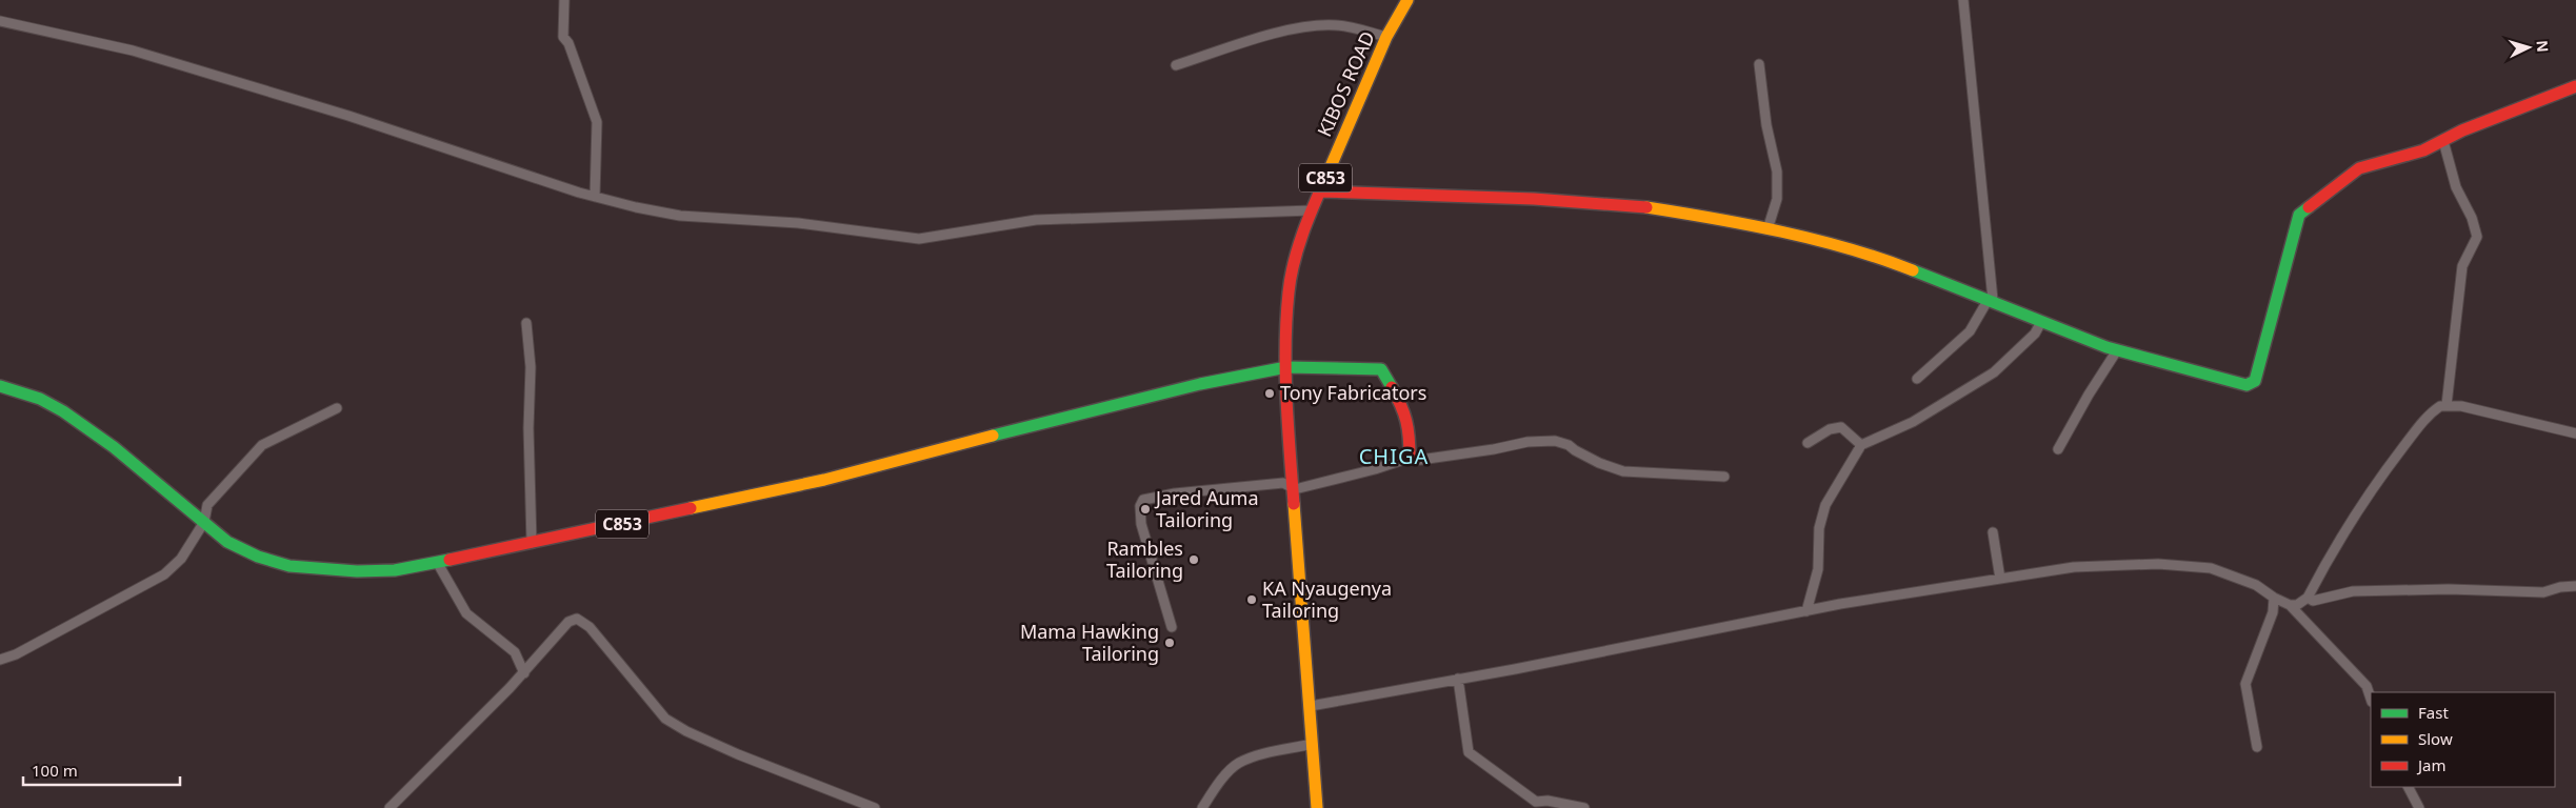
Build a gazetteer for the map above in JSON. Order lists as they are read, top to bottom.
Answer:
{
  "streets": {
    "main road": ["KIBOS ROAD", "C853"]
  },
  "crossings": [
    ["KIBOS ROAD", "C853"]
  ],
  "districts": ["CHIGA"],
  "places": [
    "Tony Fabricators",
    "Jared Auma Tailoring",
    "Rambles Tailoring",
    "KA Nyaugenya Tailoring",
    "Mama Hawking Tailoring"
  ],
  "legend": ["Fast", "Slow", "Jam"],
  "scale_bar": "100 m",
  "north": "right"
}
